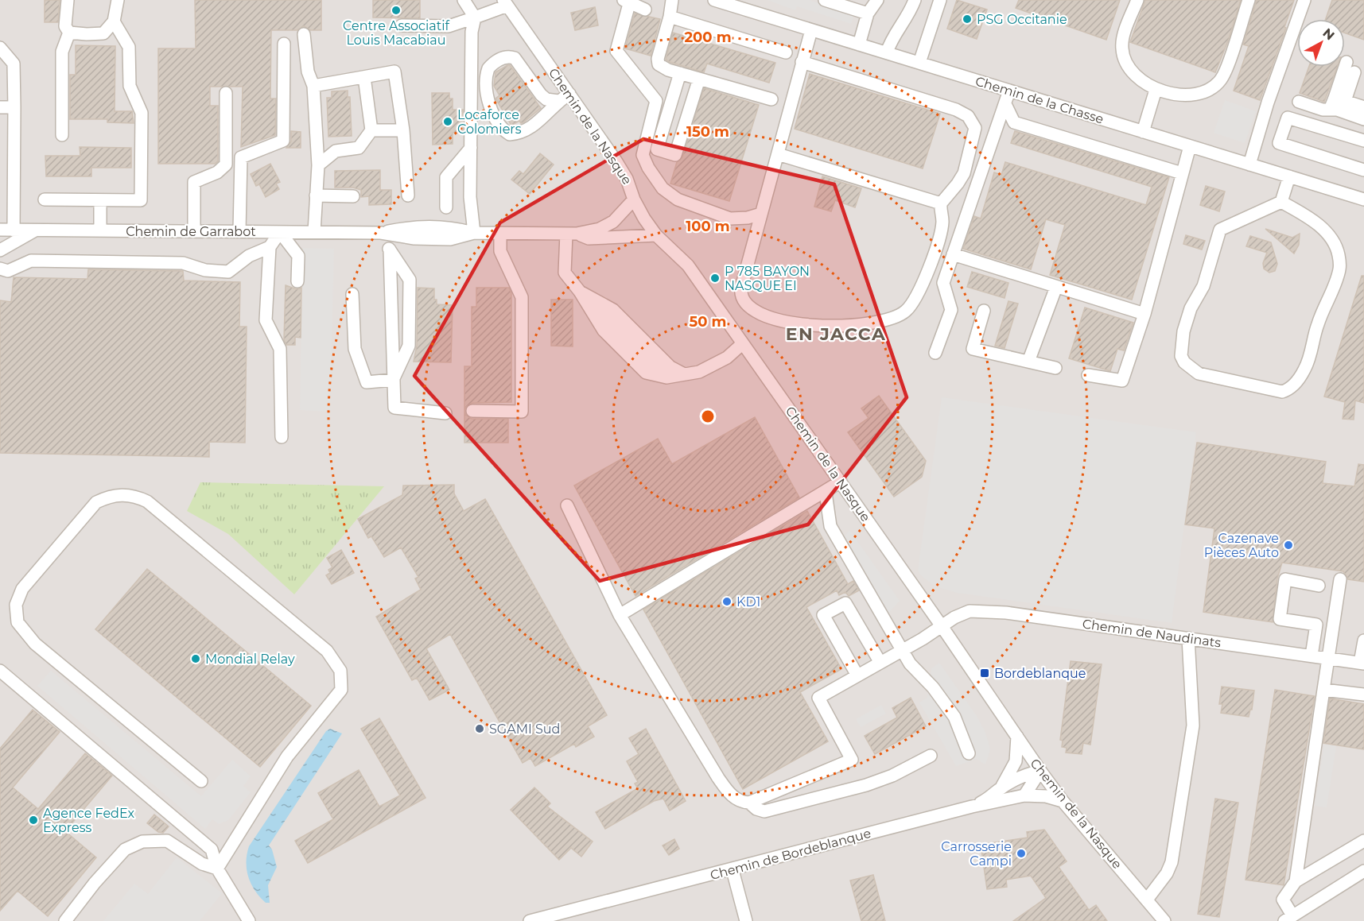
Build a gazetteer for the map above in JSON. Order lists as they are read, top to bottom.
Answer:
{
  "streets": {
    "street": [
      "Chemin de la Chasse",
      "Chemin de la Nasque",
      "Chemin de Garrabot",
      "Chemin de Naudinats",
      "Chemin de Bordeblanque"
    ]
  },
  "crossings": [
    ["Chemin de la Nasque", "Chemin de Garrabot"],
    ["Chemin de la Nasque", "Chemin de Naudinats"],
    ["Chemin de la Nasque", "Chemin de Bordeblanque"]
  ],
  "districts": ["EN JACCA"],
  "places": {
    "other": [
      "Centre Associatif Louis Macabiau",
      "PSG Occitanie",
      "Locaforce Colomiers",
      "P 785 BAYON NASQUE EI",
      "Cazenave Pièces Auto",
      "KD1",
      "Mondial Relay",
      "SGAMI Sud",
      "Agence FedEx Express",
      "Carrosserie Campi"
    ],
    "transit": ["Bordeblanque"]
  },
  "north": "top right",
  "rings": [
    "200 m",
    "150 m",
    "100 m",
    "50 m"
  ]
}
